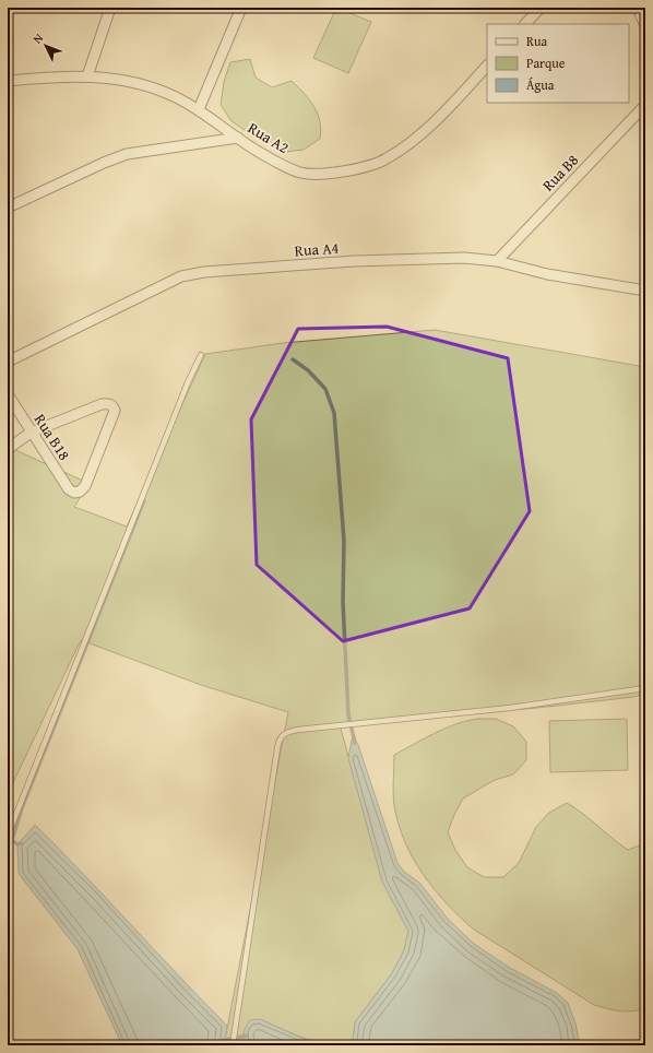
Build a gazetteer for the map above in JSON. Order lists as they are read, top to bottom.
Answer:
{
  "streets": {
    "street": [
      "Rua A2",
      "Rua B8",
      "Rua A4",
      "Rua B18"
    ]
  },
  "crossings": [
    ["Rua B8", "Rua A4"]
  ],
  "legend": ["Rua", "Parque", "Água"],
  "north": "top left"
}
